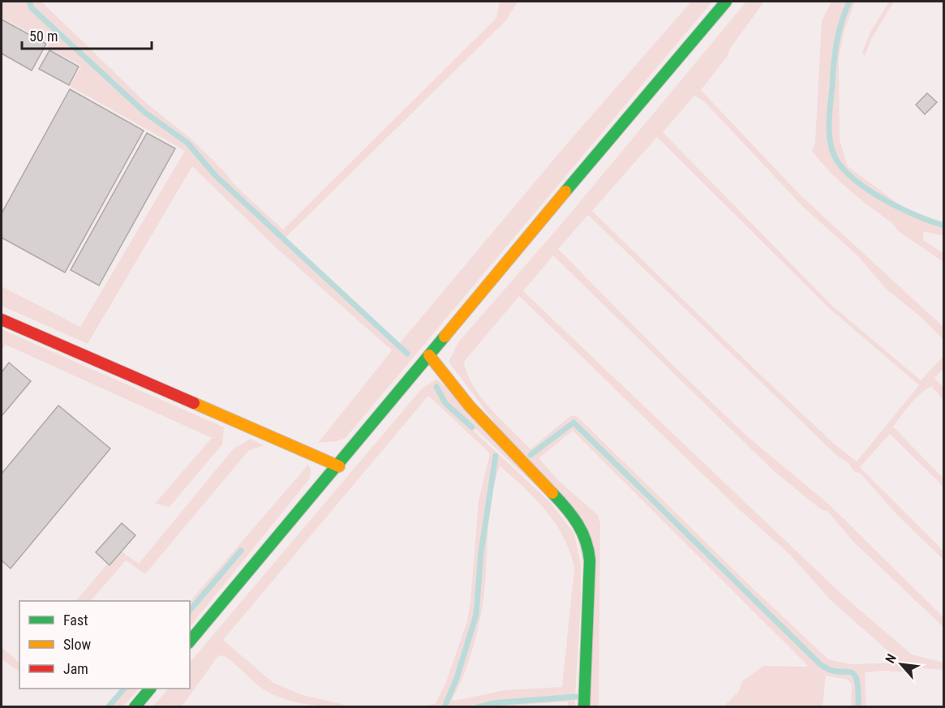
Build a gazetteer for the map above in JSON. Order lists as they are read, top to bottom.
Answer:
{
  "legend": ["Fast", "Slow", "Jam"],
  "scale_bar": "50 m",
  "north": "top left"
}
